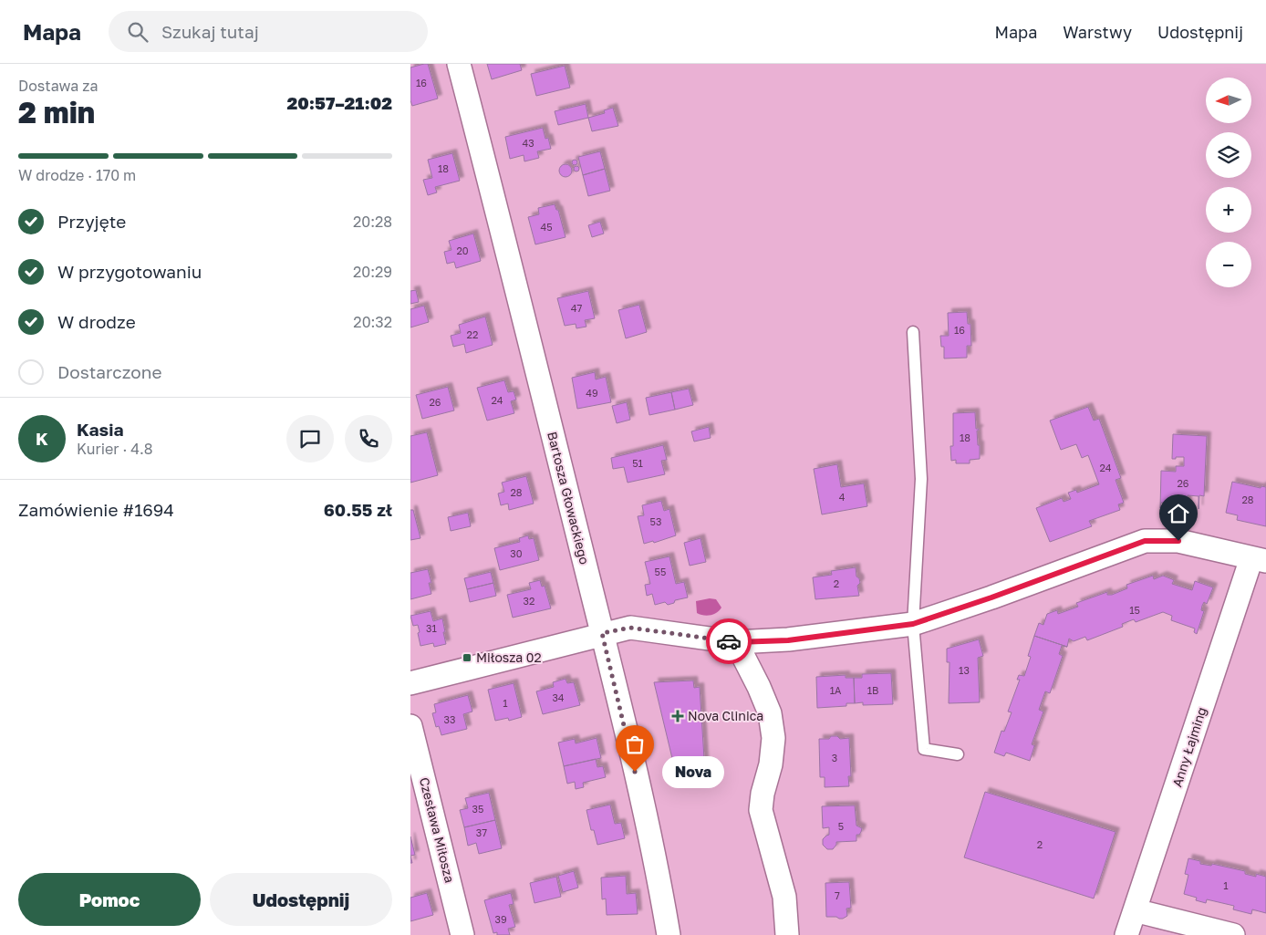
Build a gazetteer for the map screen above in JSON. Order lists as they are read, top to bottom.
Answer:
{
  "streets": {
    "street": ["Bartosza Głowackiego", "Anny Łajming", "Czesława Miłosza"]
  },
  "places": {
    "transit": ["Miłosza 02"],
    "health": ["Nova Clinica"],
    "other": ["Nova"]
  },
  "house_numbers": [
    "16",
    "43",
    "18",
    "45",
    "20",
    "47",
    "16",
    "22",
    "49",
    "24",
    "26",
    "18",
    "51",
    "24",
    "26",
    "28",
    "4",
    "28",
    "53",
    "30",
    "55",
    "2",
    "32",
    "15",
    "31",
    "13",
    "1A",
    "1B",
    "34",
    "1",
    "33",
    "3",
    "35",
    "5",
    "37",
    "2",
    "1",
    "7",
    "39"
  ],
  "north": "left",
  "page": {
    "header": "Mapa",
    "search": "Szukaj tutaj",
    "nav": ["Mapa", "Warstwy", "Udostępnij"],
    "heading": ["2 min", "Dostawa za", "20:57–21:02"],
    "panel": [
      "Kasia",
      "Kurier · 4.8",
      "Zamówienie #1694",
      "60.55 zł"
    ],
    "map_buttons": ["+", "−"],
    "bar": "W drodze · 170 m",
    "list": [
      ["Przyjęte", "20:28"],
      ["W przygotowaniu", "20:29"],
      ["W drodze", "20:32"],
      "Dostarczone"
    ],
    "round": "K",
    "bubble": "Nova",
    "buttons": ["Pomoc", "Udostępnij"]
  }
}
